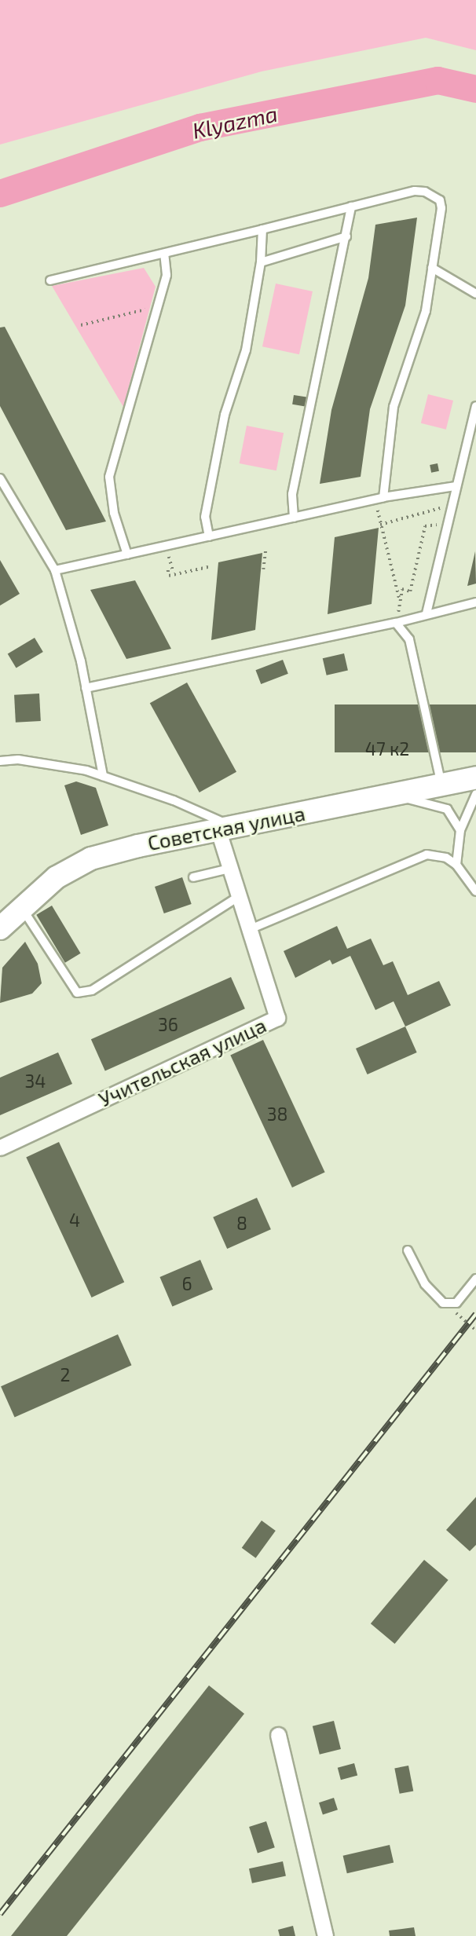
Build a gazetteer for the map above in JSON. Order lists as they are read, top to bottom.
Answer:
{
  "streets": {
    "main road": ["Советская улица"],
    "street": ["Учительская улица"]
  },
  "crossings": [
    ["Советская улица", "Учительская улица"]
  ],
  "water": ["Klyazma"],
  "house_numbers": [
    "47 к2",
    "36",
    "34",
    "38",
    "4",
    "8",
    "6",
    "2"
  ]
}
